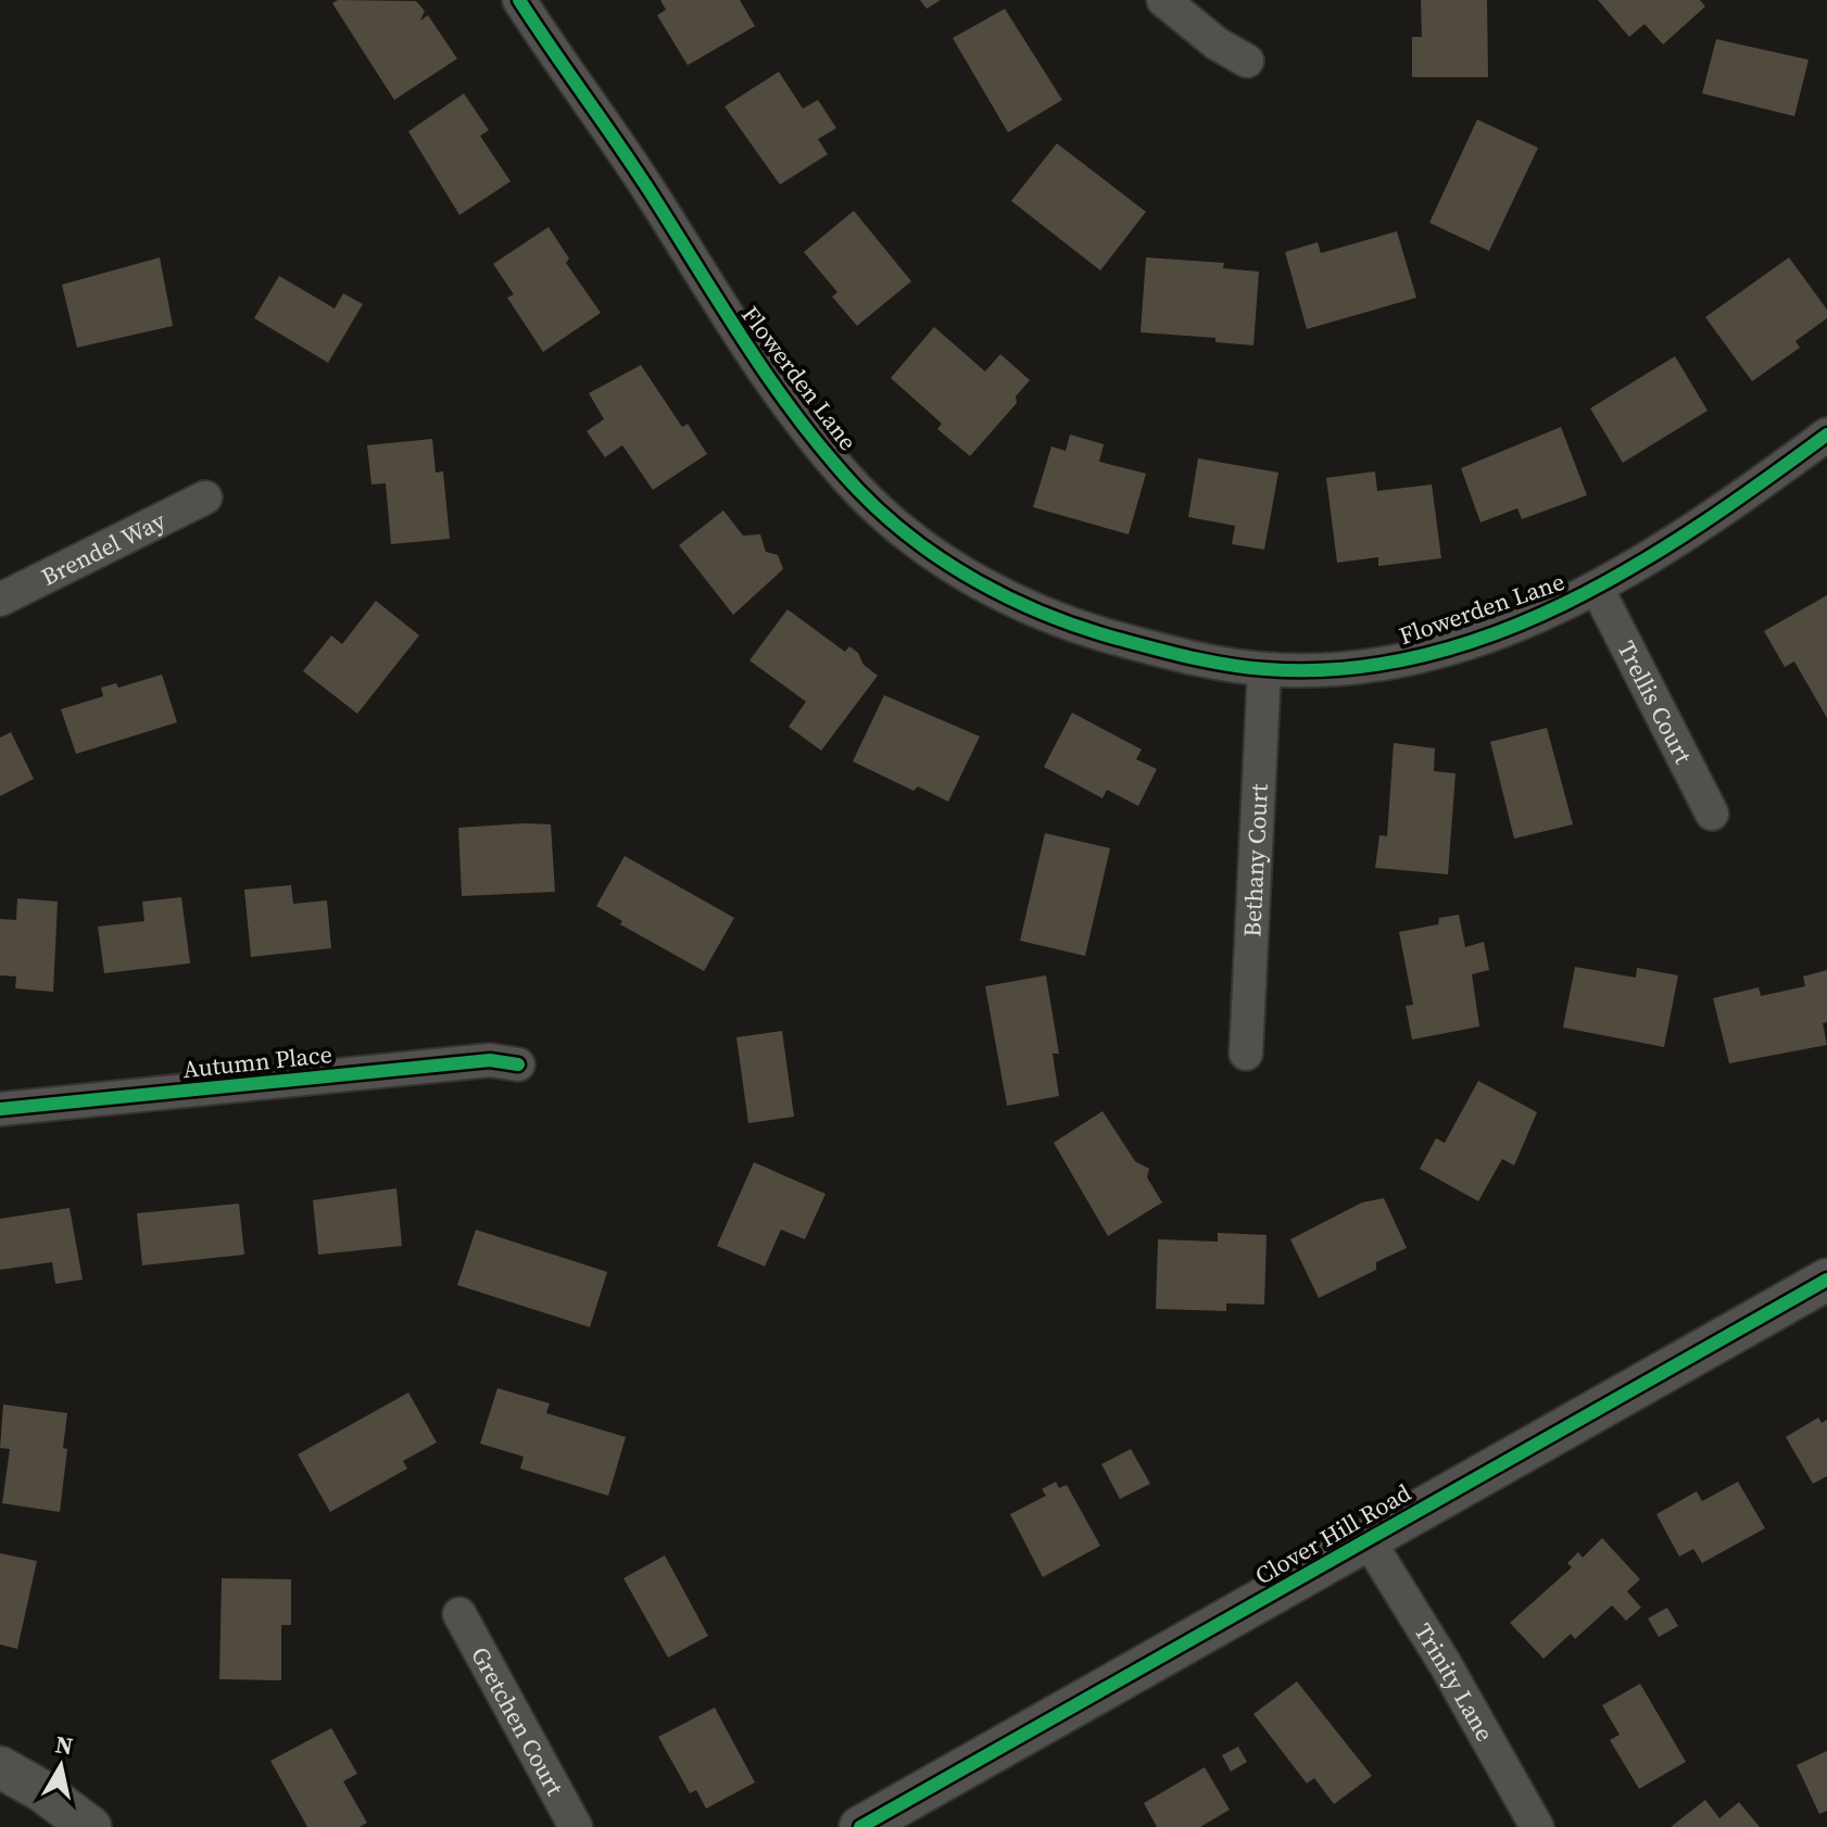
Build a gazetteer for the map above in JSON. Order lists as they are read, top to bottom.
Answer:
{
  "streets": {
    "street": [
      "Flowerden Lane",
      "Brendel Way",
      "Trellis Court",
      "Bethany Court",
      "Autumn Place",
      "Clover Hill Road",
      "Trinity Lane",
      "Gretchen Court"
    ]
  },
  "crossings": [
    ["Flowerden Lane", "Trellis Court"],
    ["Flowerden Lane", "Bethany Court"],
    ["Clover Hill Road", "Trinity Lane"]
  ],
  "north": "top"
}
